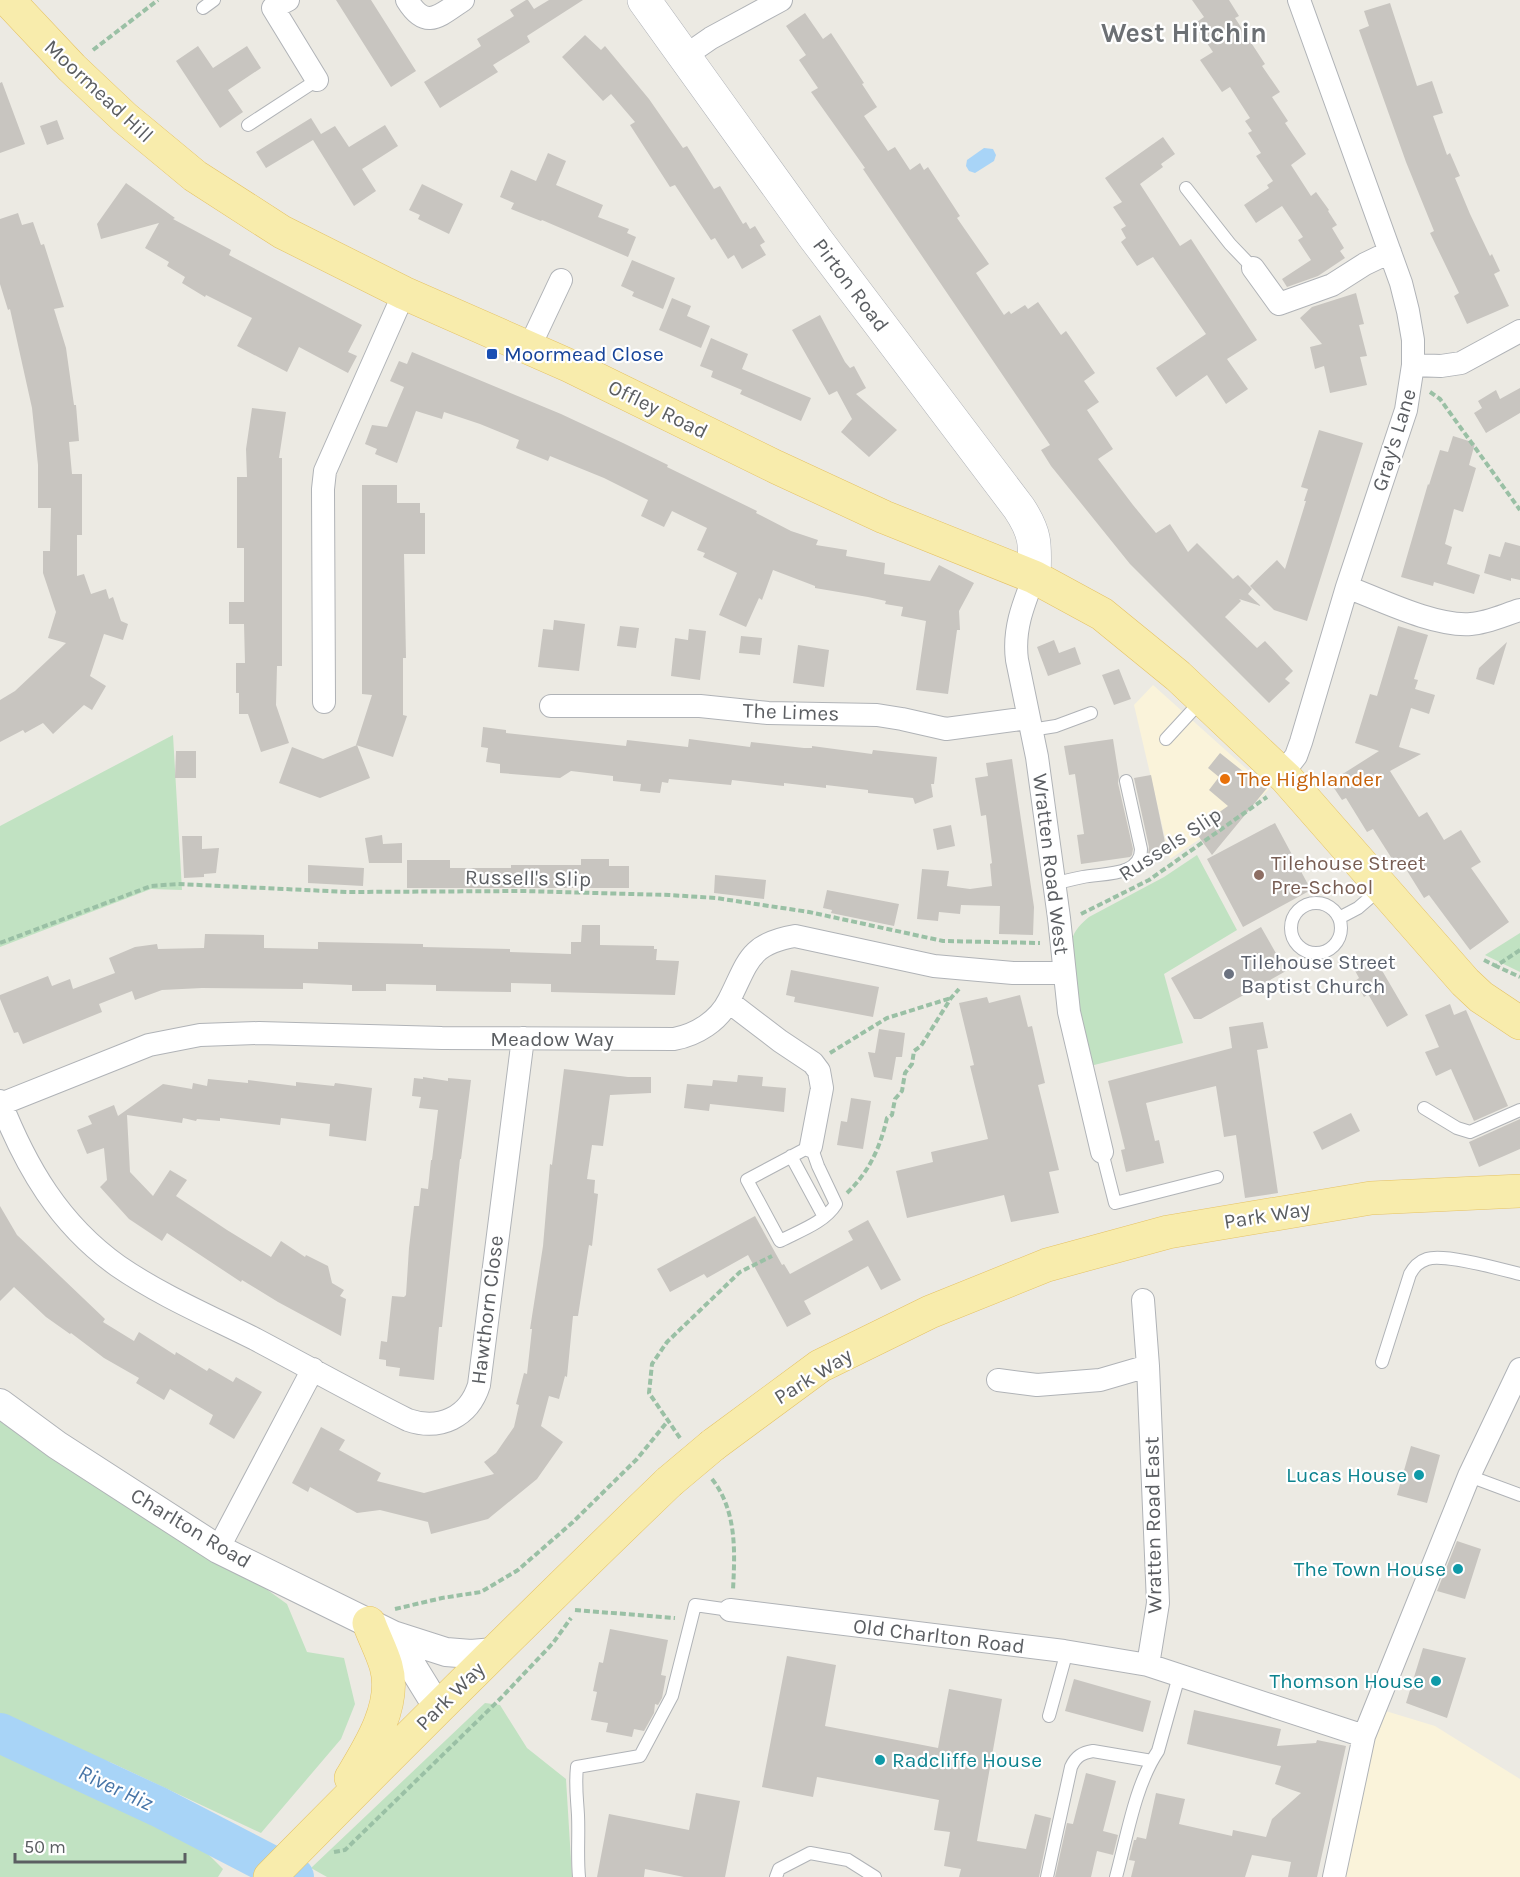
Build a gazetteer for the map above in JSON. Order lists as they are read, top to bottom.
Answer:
{
  "streets": {
    "main road": [
      "Moormead Hill",
      "Pirton Road",
      "Offley Road",
      "Park Way"
    ],
    "street": [
      "Gray's Lane",
      "The Limes",
      "Wratten Road West",
      "Meadow Way",
      "Hawthorn Close",
      "Wratten Road East",
      "Charlton Road",
      "Old Charlton Road"
    ],
    "path": ["Russels Slip", "Russell's Slip"]
  },
  "crossings": [
    ["Moormead Hill", "Offley Road"],
    ["Pirton Road", "Offley Road"],
    ["Pirton Road", "Wratten Road West"],
    ["Offley Road", "Gray's Lane"],
    ["Offley Road", "Russels Slip"],
    ["Offley Road", "Wratten Road West"],
    ["Gray's Lane", "Russels Slip"],
    ["The Limes", "Wratten Road West"],
    ["Russels Slip", "Wratten Road West"],
    ["Wratten Road West", "Russell's Slip"],
    ["Wratten Road West", "Meadow Way"],
    ["Meadow Way", "Hawthorn Close"],
    ["Park Way", "Charlton Road"],
    ["Wratten Road East", "Old Charlton Road"]
  ],
  "districts": ["West Hitchin"],
  "water": ["River Hiz"],
  "places": {
    "transit": ["Moormead Close"],
    "other": [
      "The Highlander",
      "Tilehouse Street Pre-School",
      "Tilehouse Street Baptist Church",
      "Lucas House",
      "The Town House",
      "Thomson House",
      "Radcliffe House"
    ]
  },
  "scale_bar": "50 m"
}
